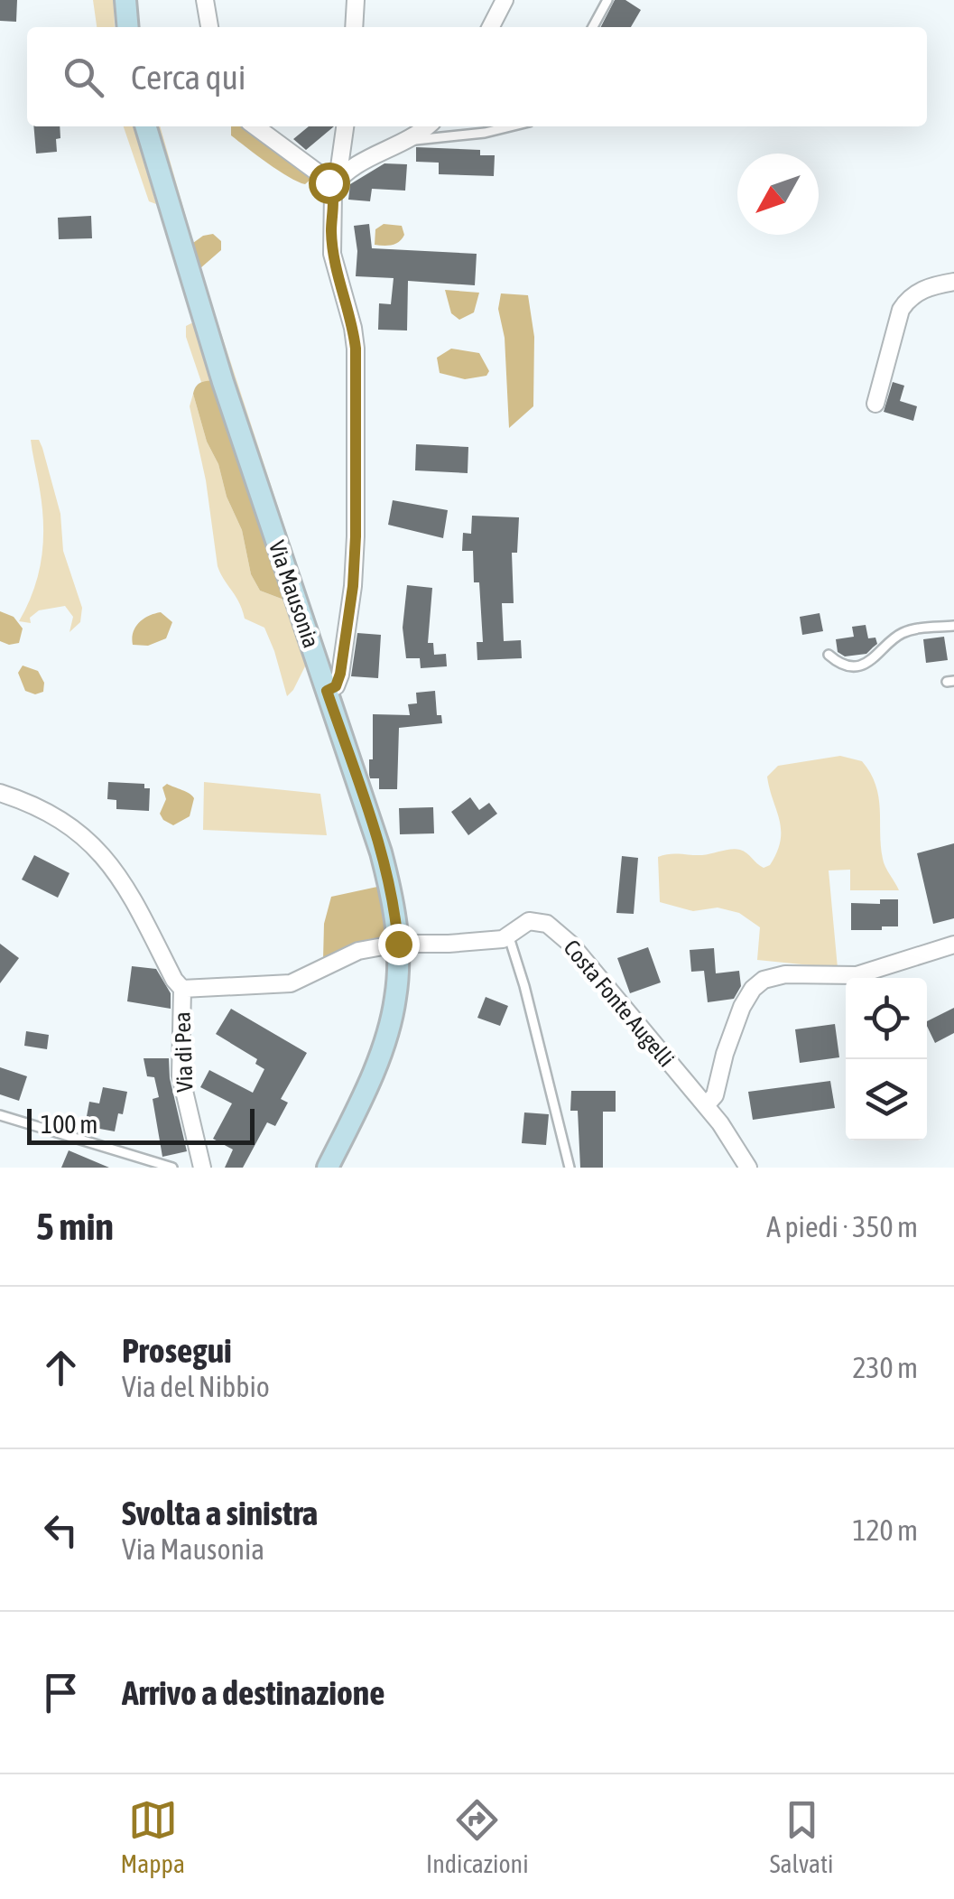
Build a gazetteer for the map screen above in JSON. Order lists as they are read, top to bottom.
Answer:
{
  "streets": {
    "main road": ["Via Mausonia"],
    "street": ["Costa Fonte Augelli", "Via di Pea"]
  },
  "crossings": [
    ["Via Mausonia", "Costa Fonte Augelli"],
    ["Costa Fonte Augelli", "Via di Pea"]
  ],
  "scale_bar": "100 m",
  "north": "bottom left",
  "page": {
    "search": "Cerca qui",
    "scale": "100 m",
    "heading": ["5 min", "A piedi · 350 m"],
    "list": [
      ["Prosegui", "Via del Nibbio", "230 m"],
      ["Svolta a sinistra", "Via Mausonia", "120 m"],
      "Arrivo a destinazione"
    ],
    "nav": ["Mappa", "Indicazioni", "Salvati"]
  }
}
